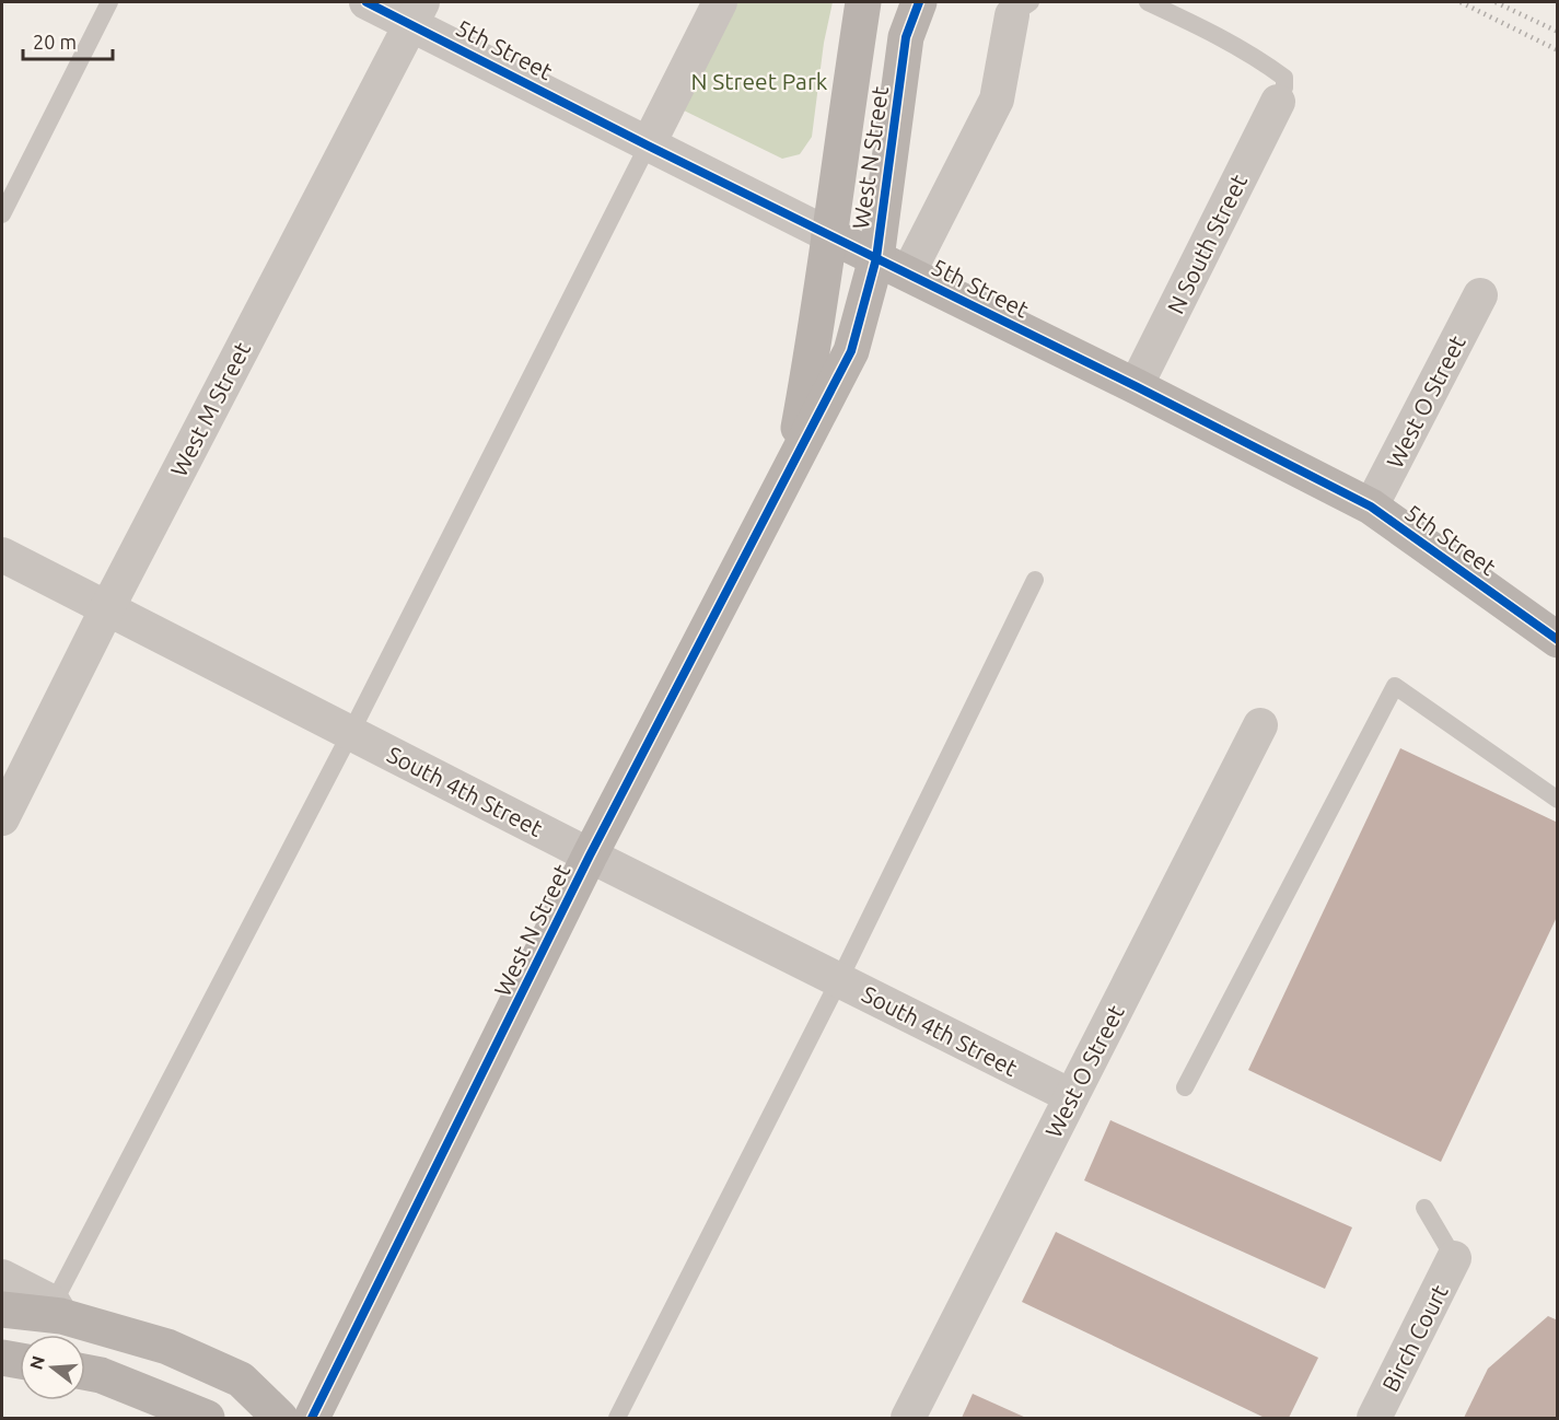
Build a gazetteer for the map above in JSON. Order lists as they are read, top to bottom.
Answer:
{
  "streets": {
    "street": [
      "5th Street",
      "West N Street",
      "N South Street",
      "West O Street",
      "West M Street",
      "South 4th Street",
      "Birch Court"
    ]
  },
  "crossings": [
    ["5th Street", "West N Street"],
    ["5th Street", "N South Street"],
    ["5th Street", "West O Street"],
    ["5th Street", "West M Street"],
    ["West N Street", "South 4th Street"],
    ["West O Street", "South 4th Street"],
    ["West M Street", "South 4th Street"]
  ],
  "parks": ["N Street Park"],
  "scale_bar": "20 m",
  "north": "left"
}
